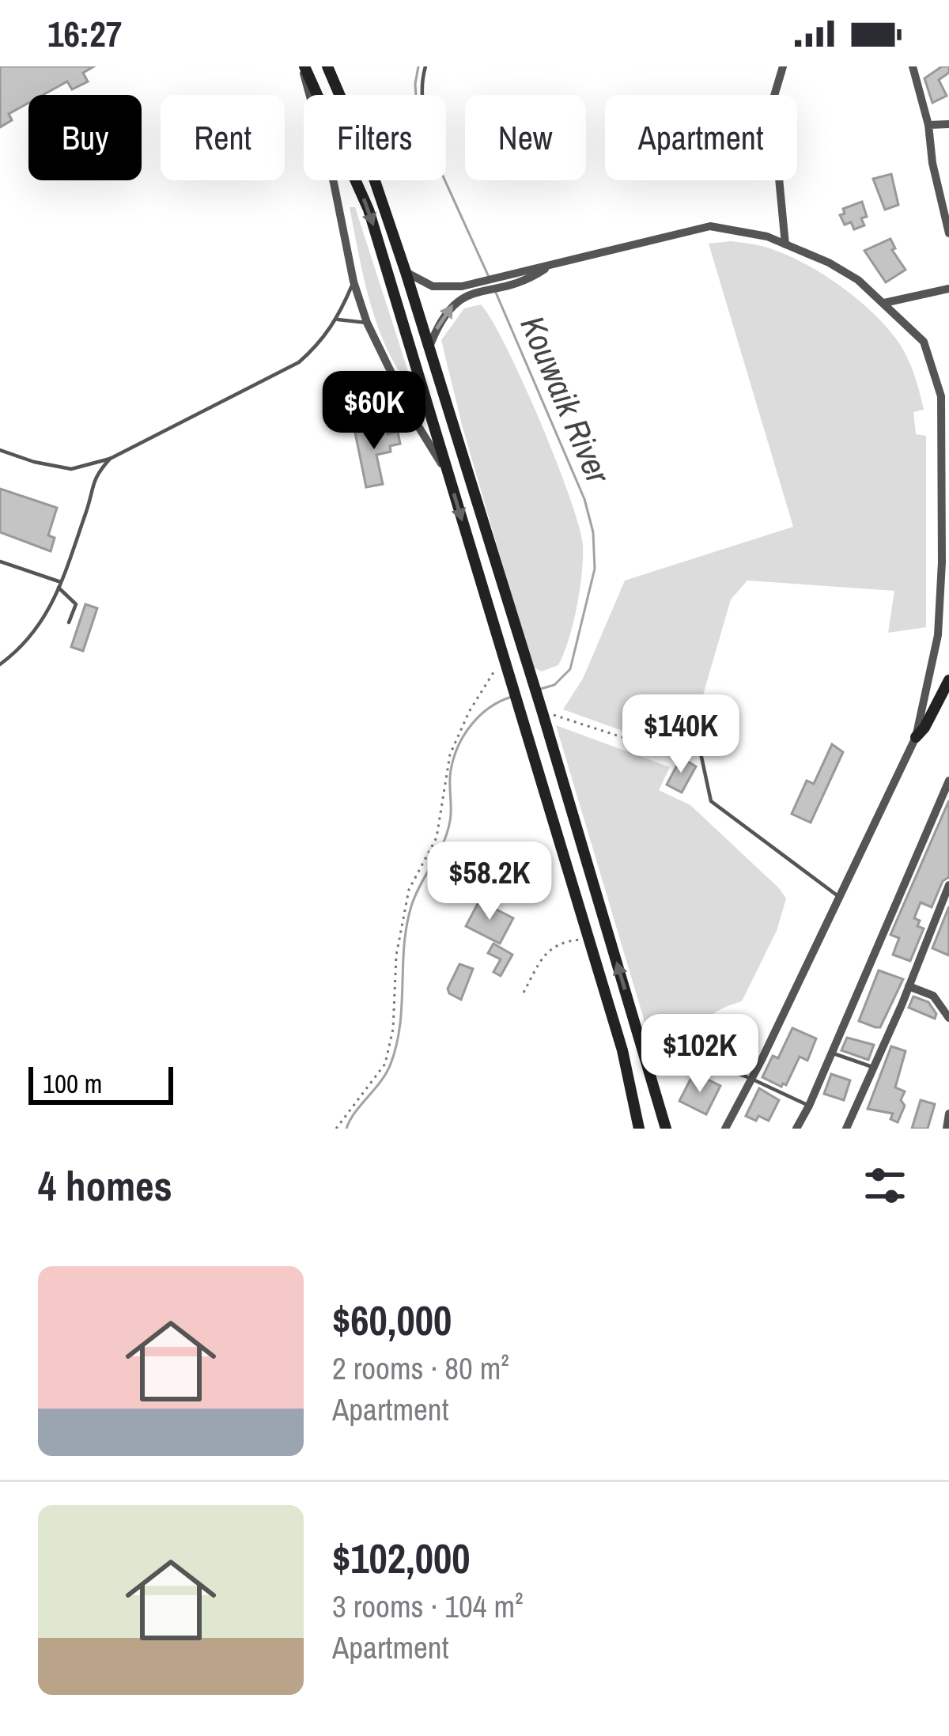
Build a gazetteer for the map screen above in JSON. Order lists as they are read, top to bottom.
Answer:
{
  "water": ["Kouwaik River"],
  "scale_bar": "100 m",
  "page": {
    "status": "16:27",
    "chip": [
      "Buy",
      "Rent",
      "Filters",
      "New",
      "Apartment"
    ],
    "price": [
      "$60K",
      "$140K",
      "$58.2K",
      "$102K"
    ],
    "scale": "100 m",
    "heading": "4 homes",
    "list": [
      {
        "name": "$60,000",
        "note": "2 rooms · 80 m² · Apartment"
      },
      {
        "name": "$102,000",
        "note": "3 rooms · 104 m² · Apartment"
      }
    ]
  }
}
